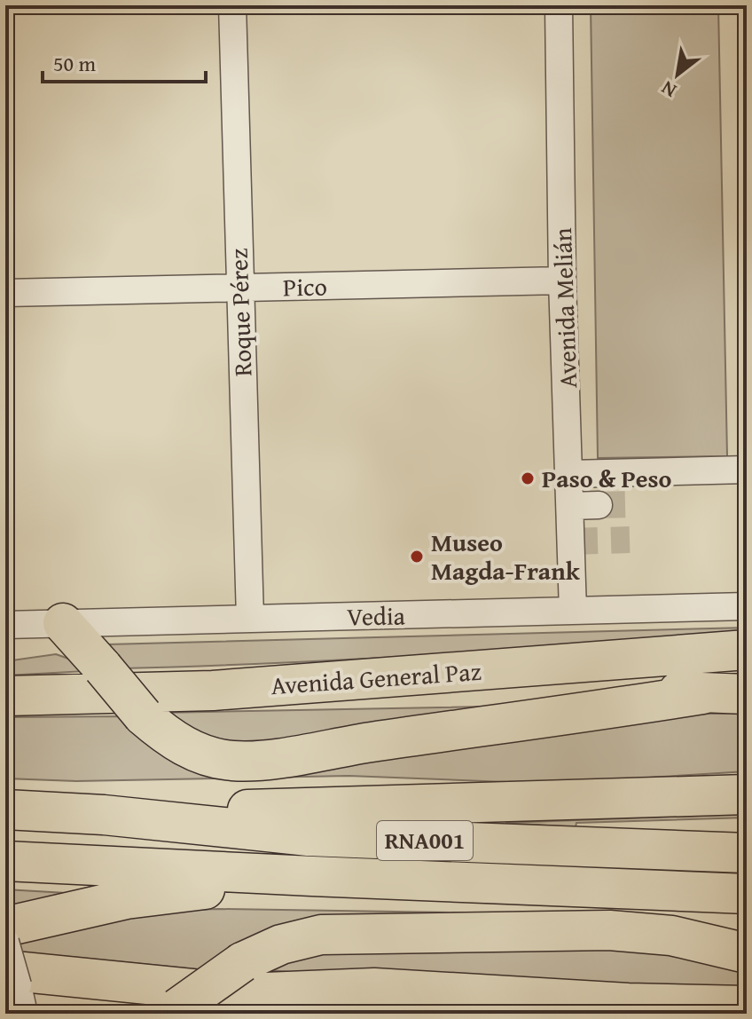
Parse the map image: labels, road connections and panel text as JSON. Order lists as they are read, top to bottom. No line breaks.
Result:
{"streets":{"highway":["Avenida General Paz","RNA001"],"street":["Pico","Avenida Melián","Roque Pérez","Vedia"]},"crossings":[["Pico","Avenida Melián"],["Pico","Roque Pérez"],["Avenida Melián","Vedia"],["Roque Pérez","Vedia"]],"places":["Paso & Peso","Museo Magda-Frank"],"scale_bar":"50 m","north":"bottom left"}
